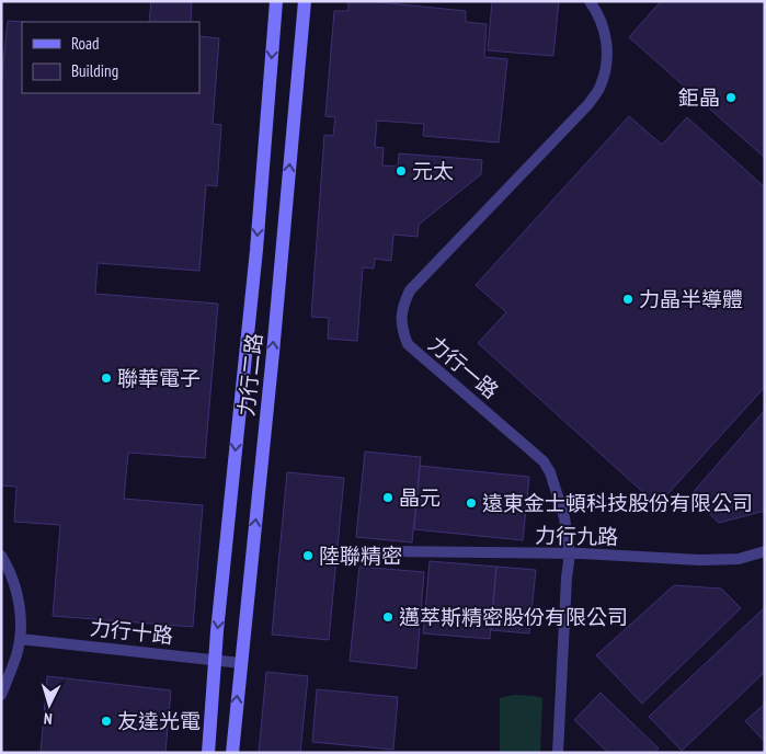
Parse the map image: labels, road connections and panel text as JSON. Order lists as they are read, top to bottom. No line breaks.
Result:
{"streets":{"street":["力行一路","力行二路","力行九路","力行十路"]},"crossings":[["力行一路","力行九路"],["力行二路","力行十路"]],"places":["鉅晶","元太","力晶半導體","聯華電子","晶元","遠東金士頓科技股份有限公司","陸聯精密","邁萃斯精密股份有限公司","友達光電"],"legend":["Road","Building"],"north":"bottom"}
